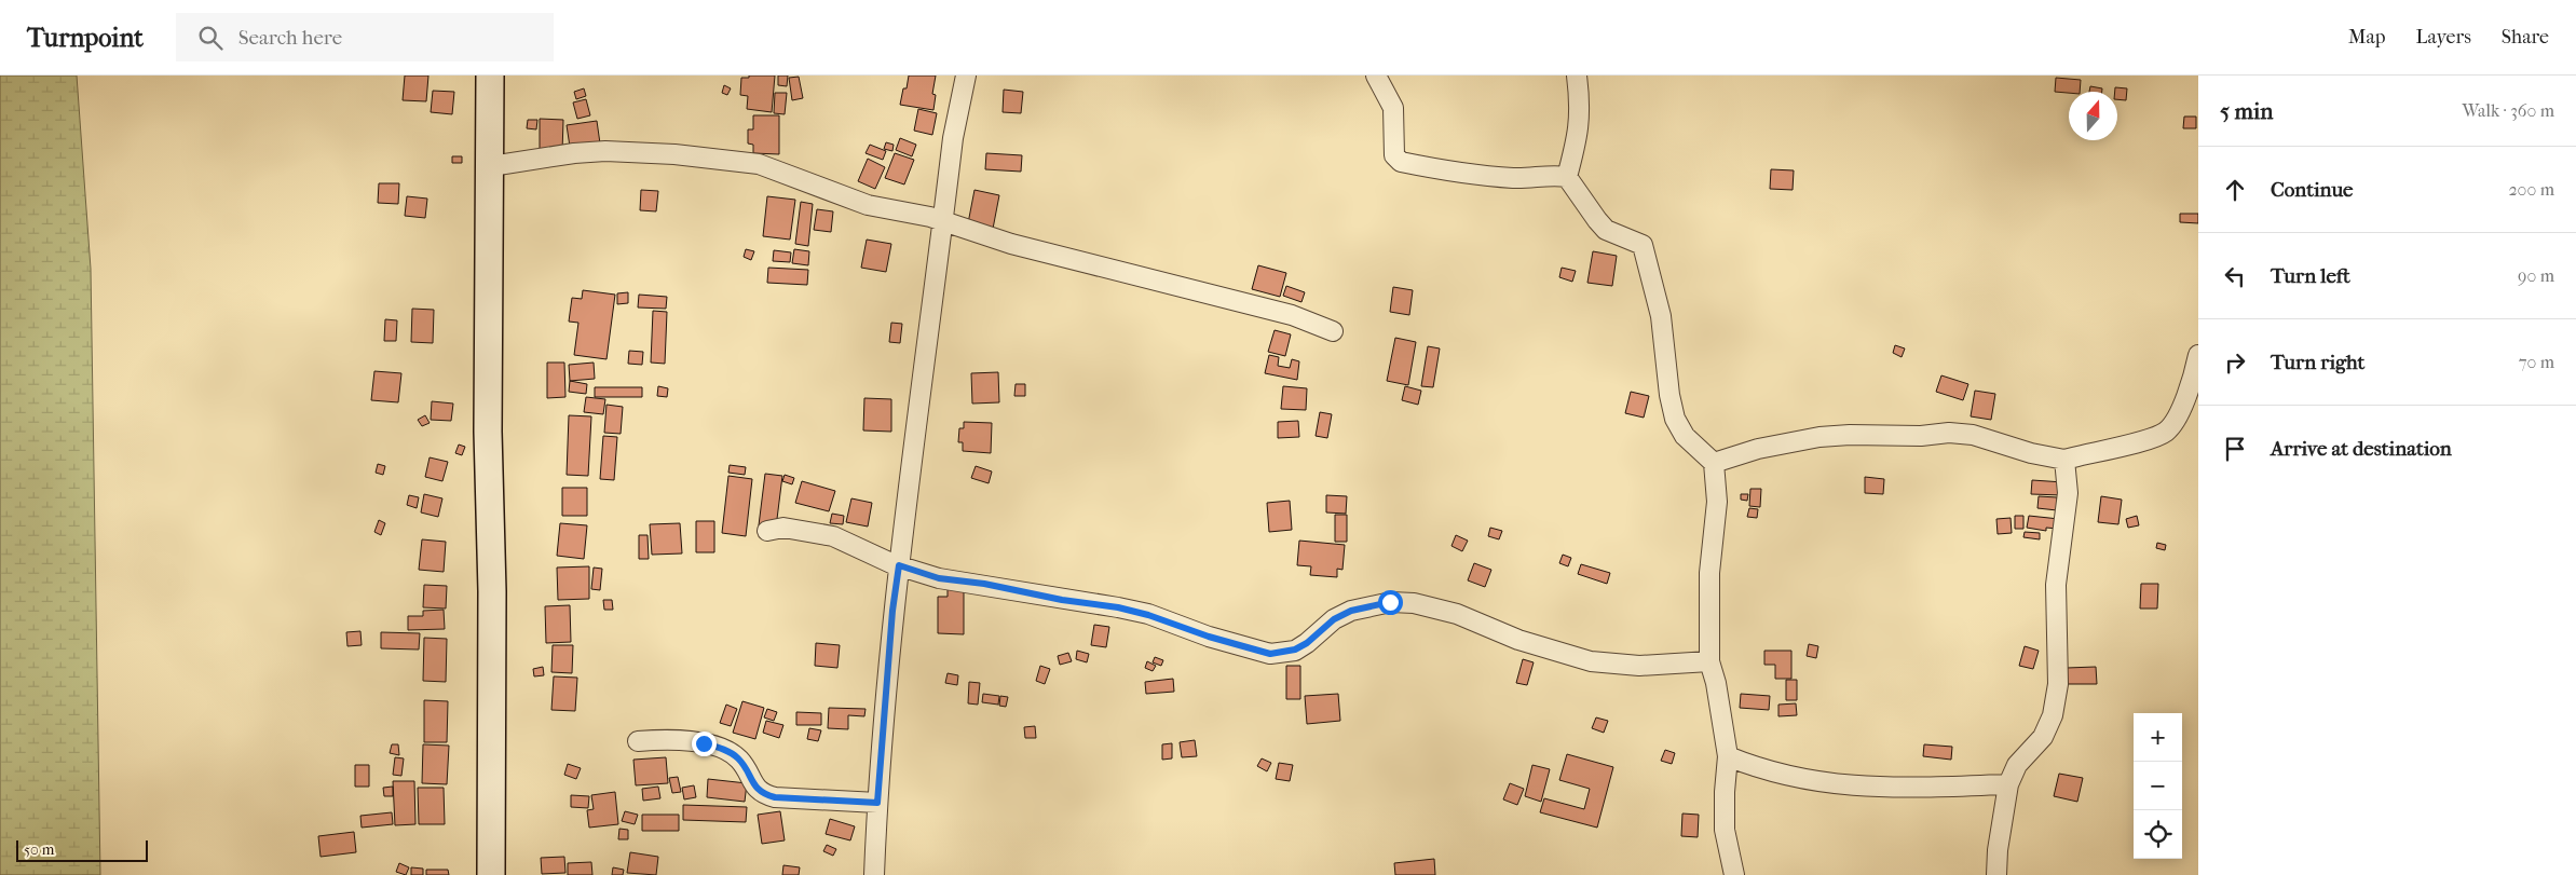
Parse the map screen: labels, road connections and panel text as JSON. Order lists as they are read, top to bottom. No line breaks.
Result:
{"scale_bar":"50 m","north":"top","page":{"header":"Turnpoint","search":"Search here","nav":["Map","Layers","Share"],"heading":["5 min","Walk · 360 m"],"list":[["Continue","200 m"],["Turn left","90 m"],["Turn right","70 m"],"Arrive at destination"],"map_buttons":["+","−"],"scale":"50 m"}}
